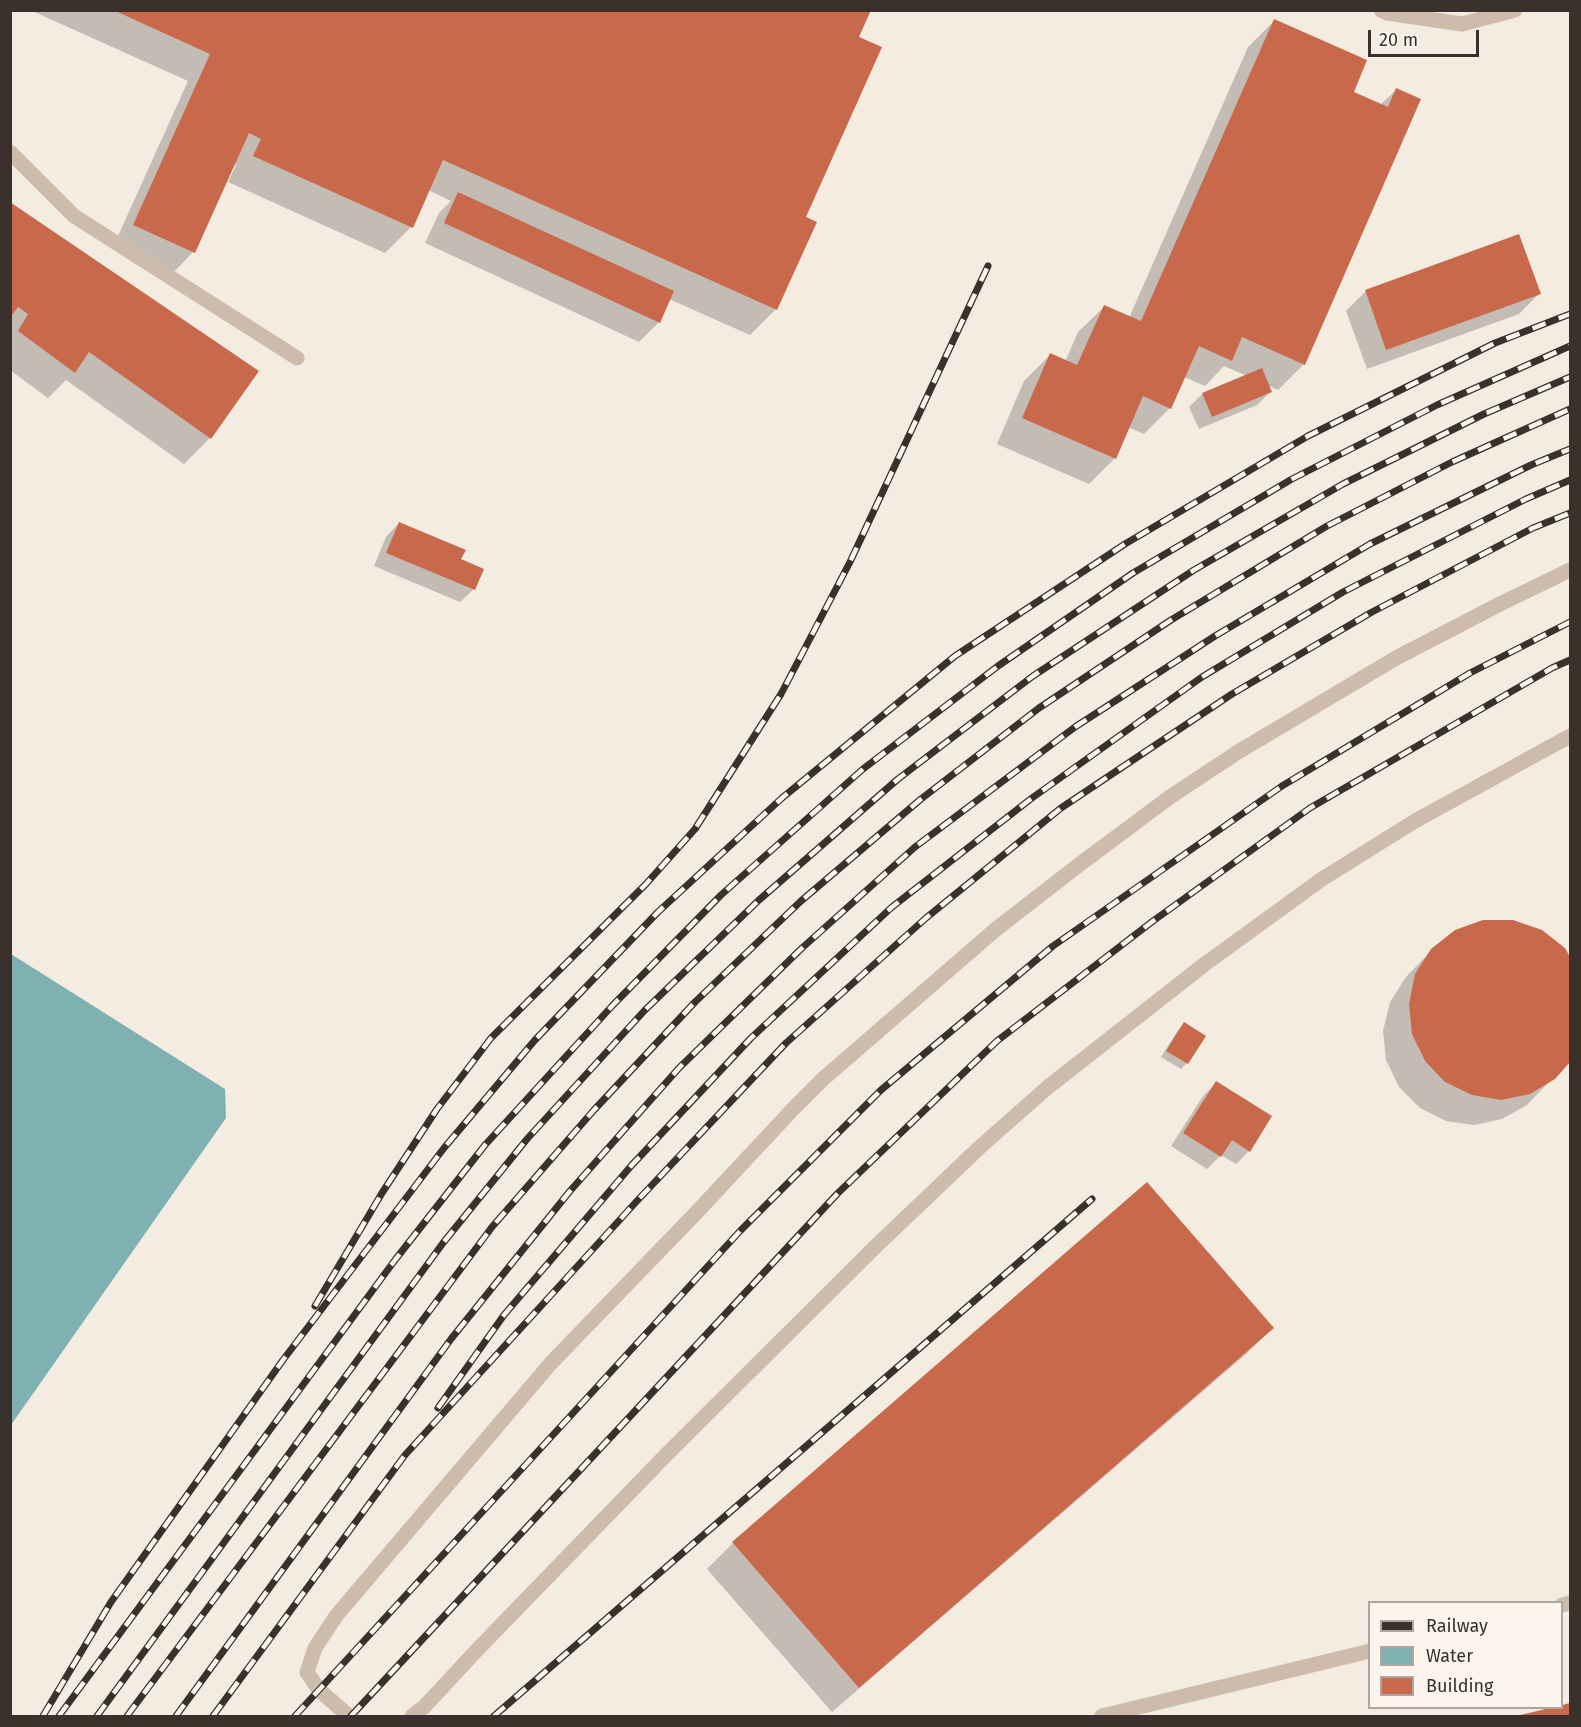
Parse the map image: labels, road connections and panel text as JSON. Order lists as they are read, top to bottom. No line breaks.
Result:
{"legend":["Railway","Water","Building"],"scale_bar":"20 m"}
